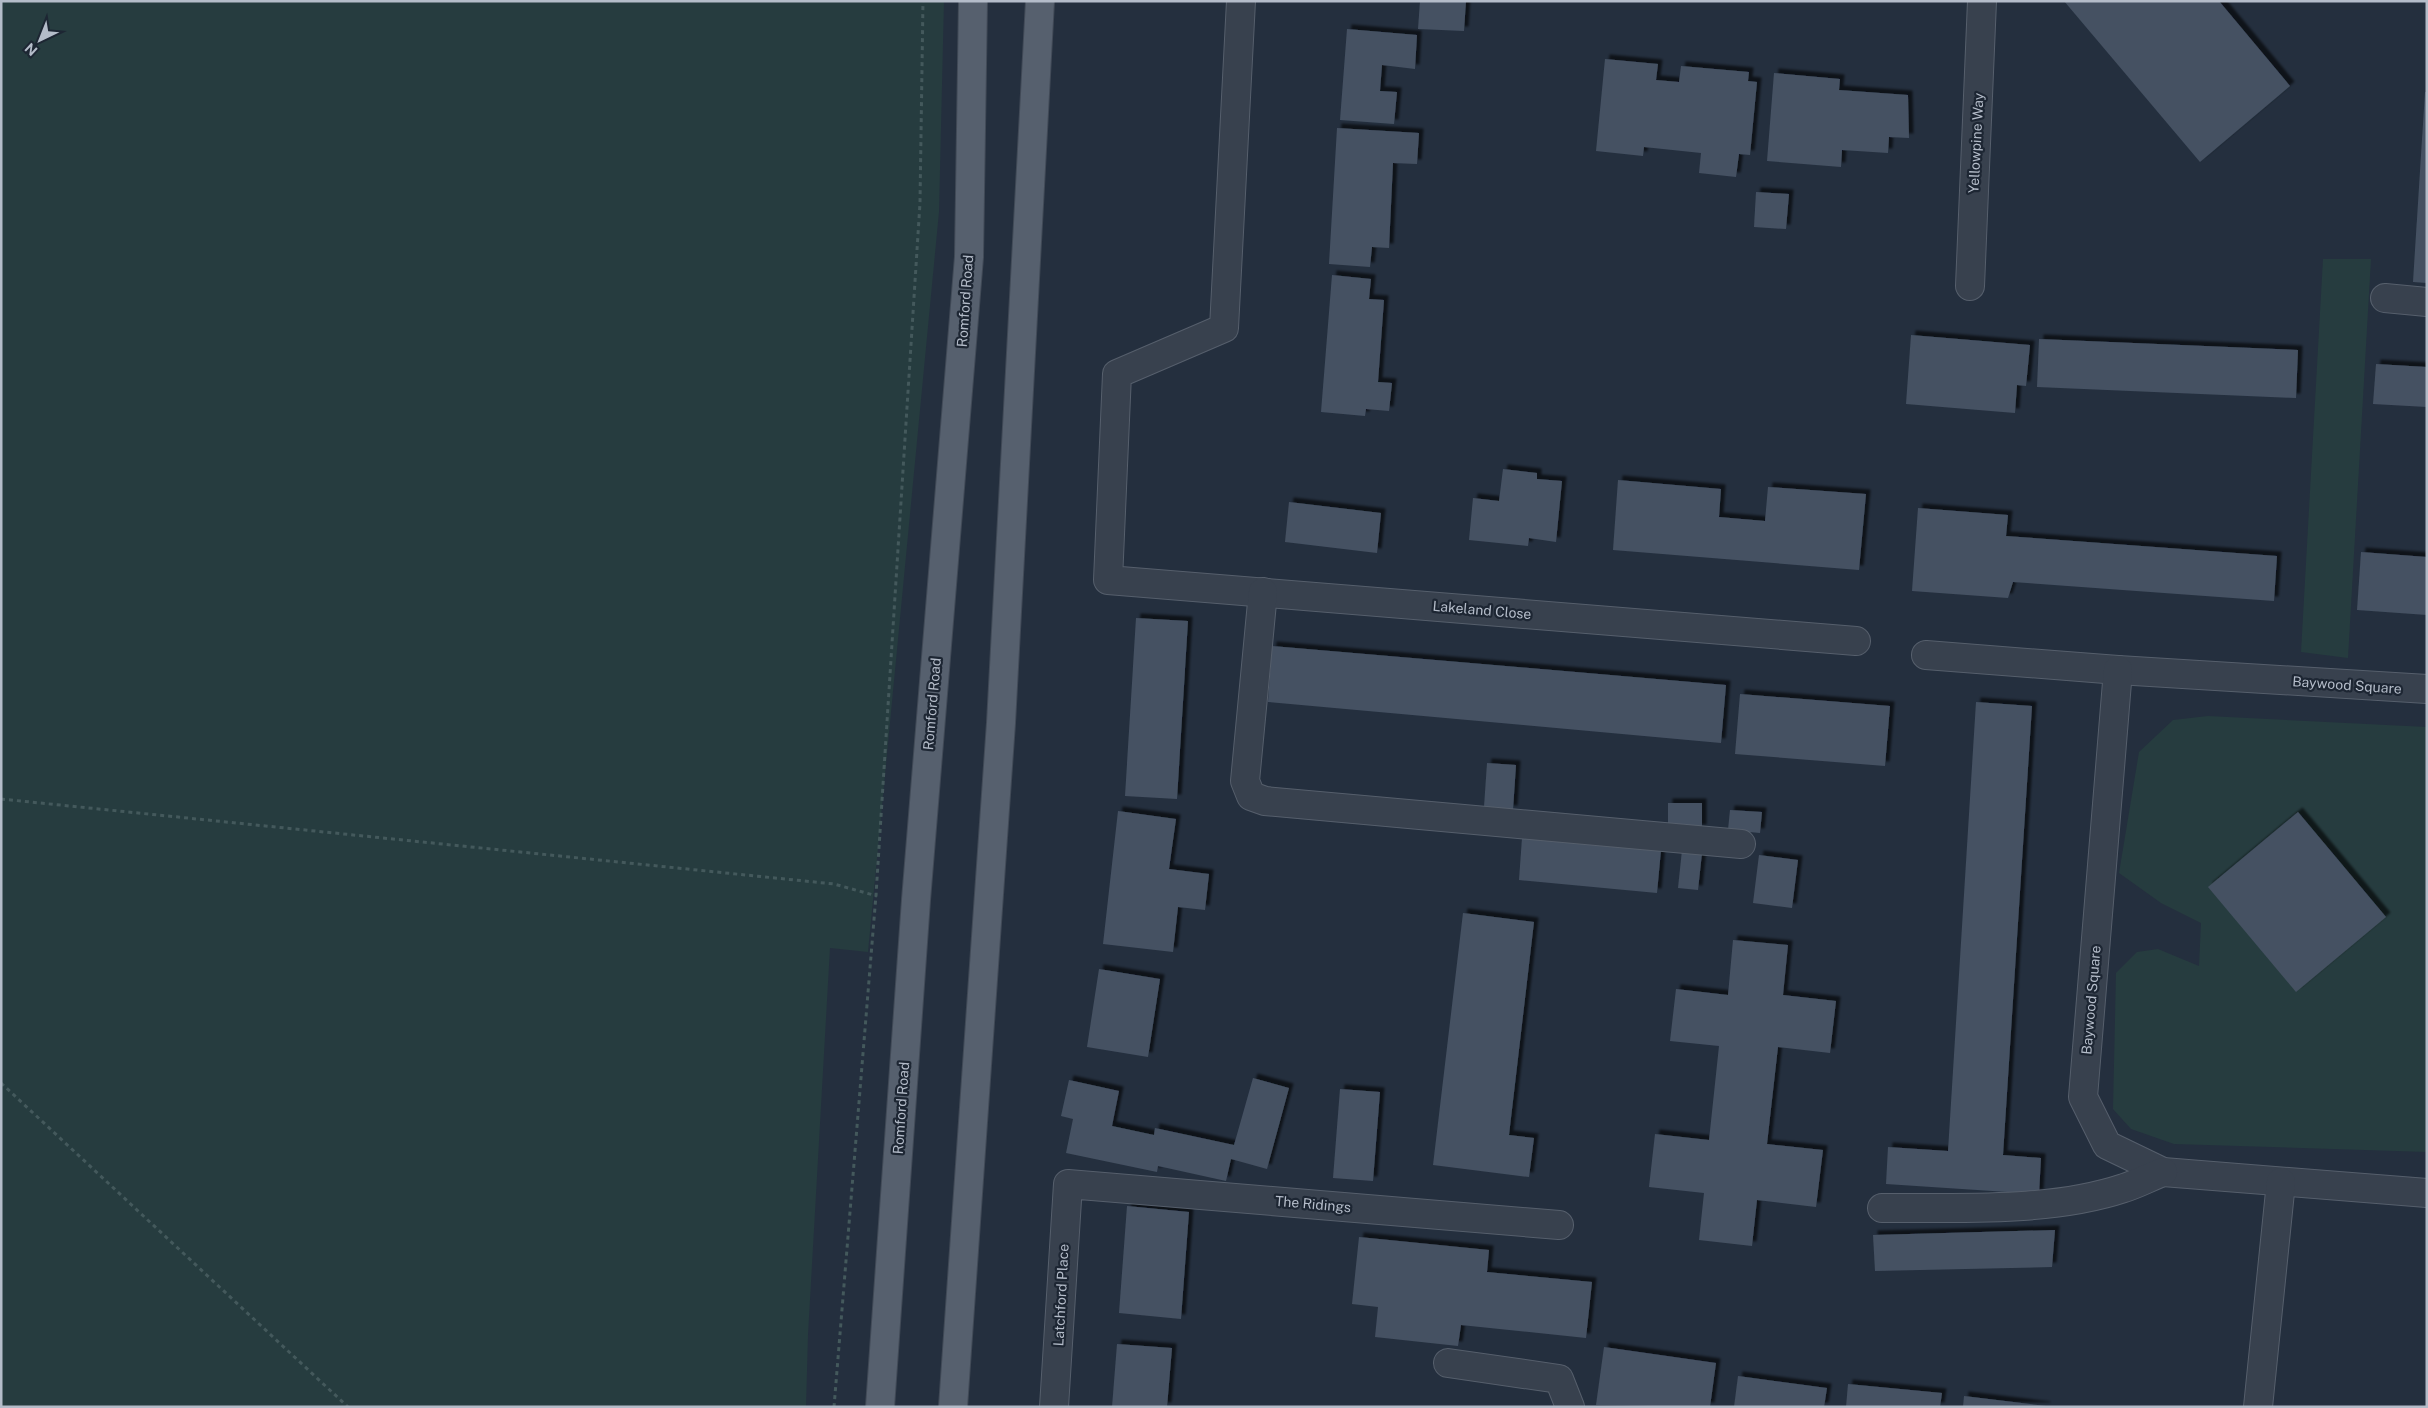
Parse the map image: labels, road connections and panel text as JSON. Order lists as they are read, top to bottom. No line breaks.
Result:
{"streets":{"main road":["Romford Road"],"street":["Yellowpine Way","Lakeland Close","Baywood Square","The Ridings","Latchford Place"]},"crossings":[["The Ridings","Latchford Place"]],"north":"bottom left"}
